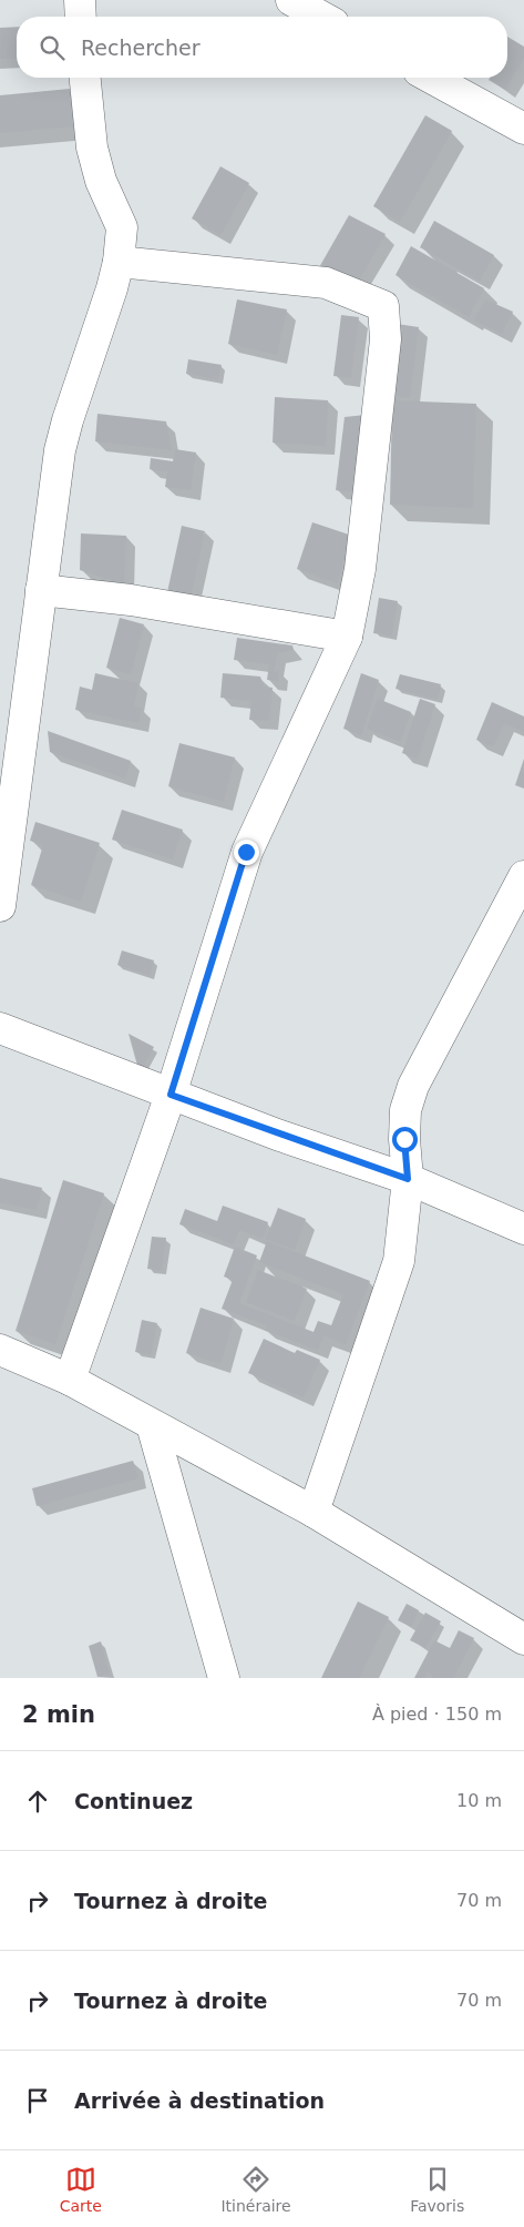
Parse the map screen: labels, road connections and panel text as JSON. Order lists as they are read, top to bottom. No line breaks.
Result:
{"page":{"search":"Rechercher","heading":["2 min","À pied · 150 m"],"list":[["Continuez","10 m"],["Tournez à droite","70 m"],["Tournez à droite","70 m"],"Arrivée à destination"],"nav":["Carte","Itinéraire","Favoris"]}}
